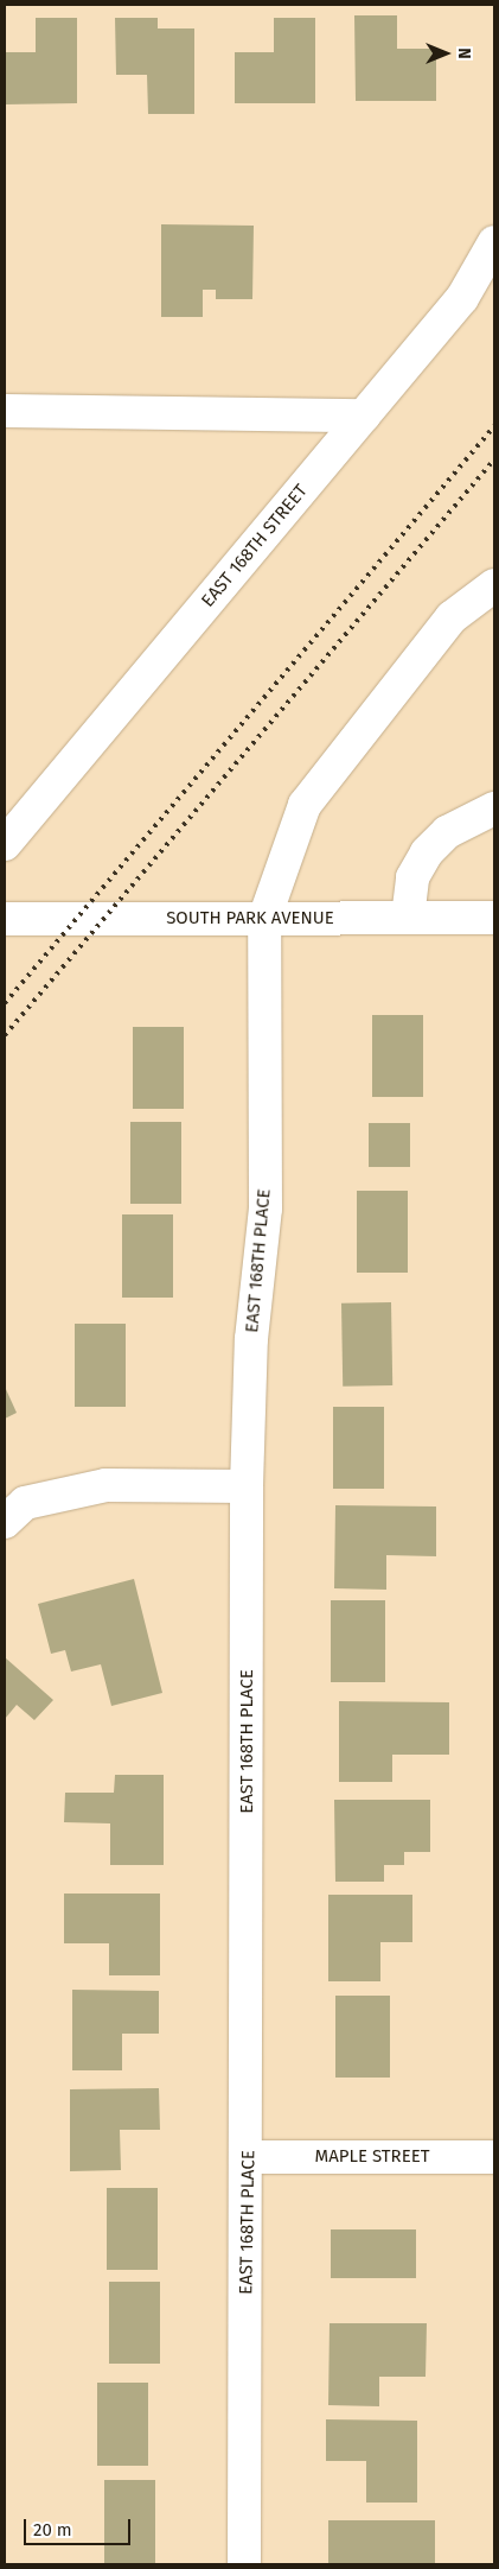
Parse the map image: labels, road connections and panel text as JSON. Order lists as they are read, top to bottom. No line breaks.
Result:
{"streets":{"street":["EAST 168TH STREET","SOUTH PARK AVENUE","EAST 168TH PLACE","MAPLE STREET"]},"crossings":[["SOUTH PARK AVENUE","EAST 168TH PLACE"],["EAST 168TH PLACE","MAPLE STREET"]],"scale_bar":"20 m","north":"right"}
